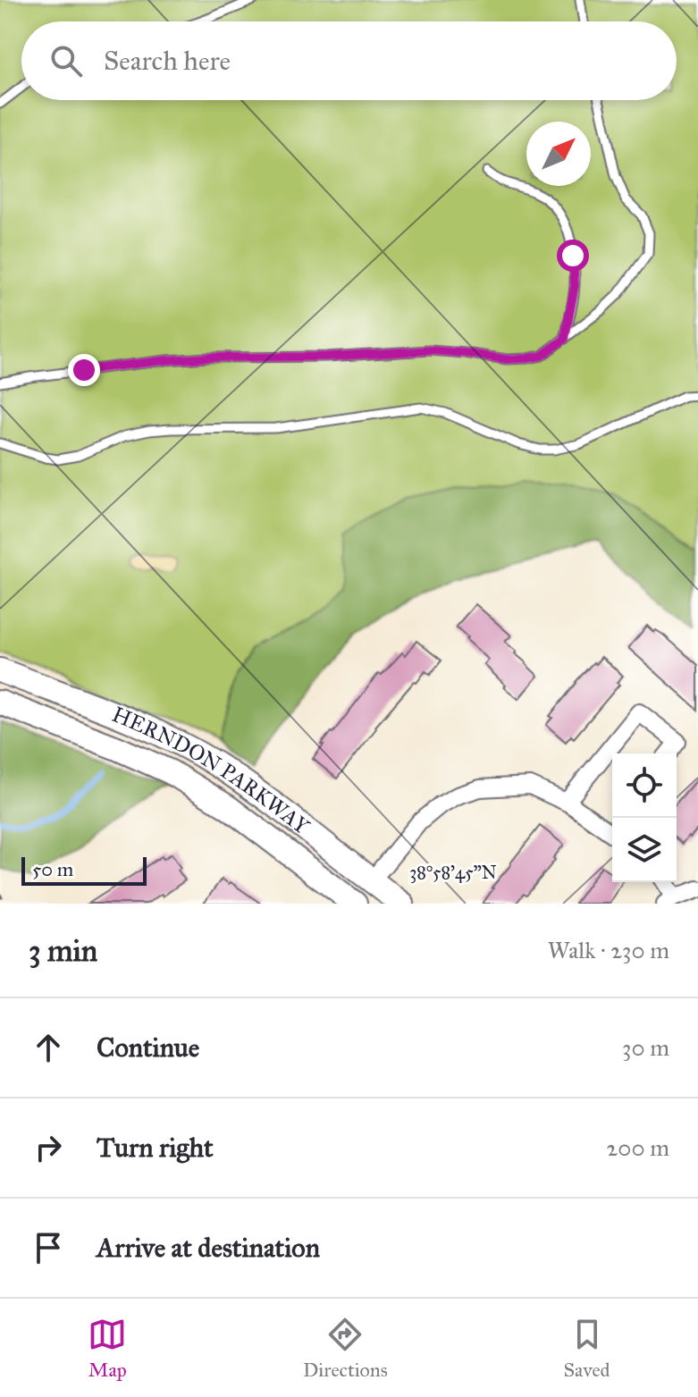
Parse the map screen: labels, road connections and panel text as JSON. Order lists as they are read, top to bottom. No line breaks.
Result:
{"streets":{"main road":["HERNDON PARKWAY"]},"scale_bar":"50 m","north":"top right","page":{"search":"Search here","scale":"50 m","heading":["3 min","Walk · 230 m"],"list":[["Continue","30 m"],["Turn right","200 m"],"Arrive at destination"],"nav":["Map","Directions","Saved"]},"coordinates":["38°58'45\"N"]}
